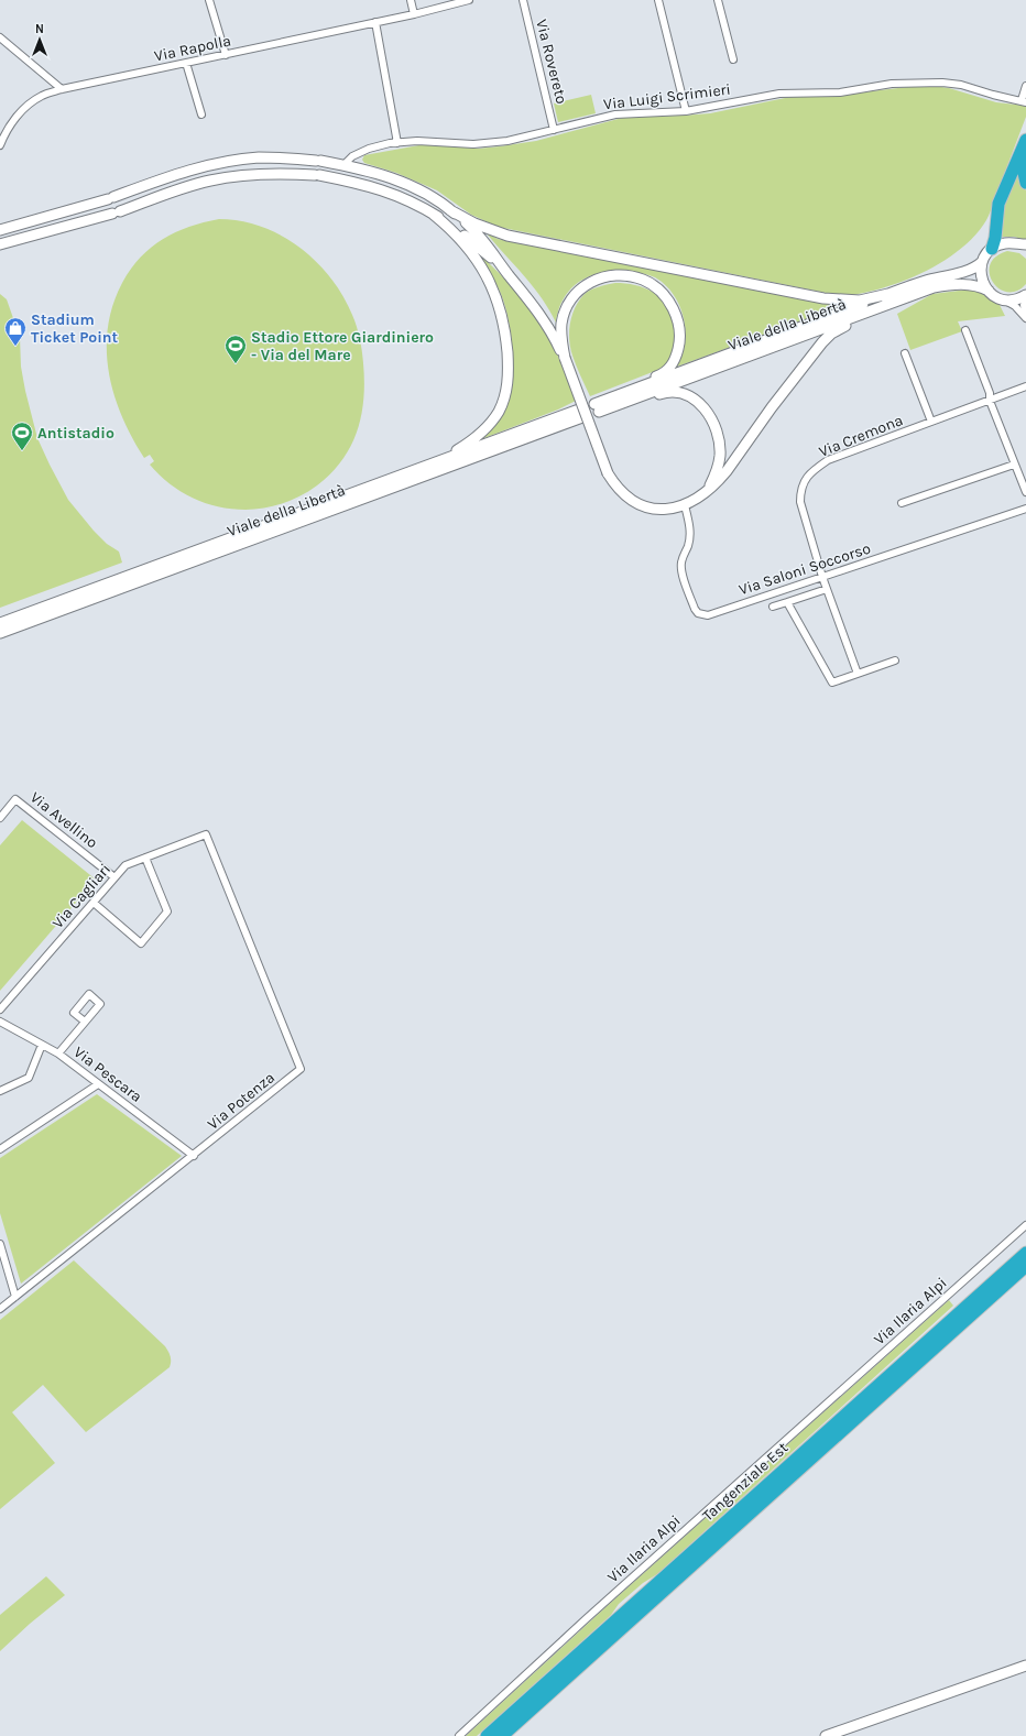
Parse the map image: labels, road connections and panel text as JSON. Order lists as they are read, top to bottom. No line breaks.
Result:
{"streets":{"highway":["Tangenziale Est"],"main road":["Viale della Libertà"],"street":["Via Rapolla","Via Rovereto","Via Luigi Scrimieri","Via Cremona","Via Saloni Soccorso","Via Avellino","Via Cagliari","Via Pescara","Via Potenza","Via Ilaria Alpi"]},"crossings":[["Via Rovereto","Via Luigi Scrimieri"],["Via Cremona","Via Saloni Soccorso"],["Via Avellino","Via Cagliari"],["Via Cagliari","Via Potenza"],["Via Pescara","Via Potenza"]],"places":{"shop":["Stadium Ticket Point"],"sports":["Stadio Ettore Giardiniero - Via del Mare","Antistadio"]},"north":"top"}
